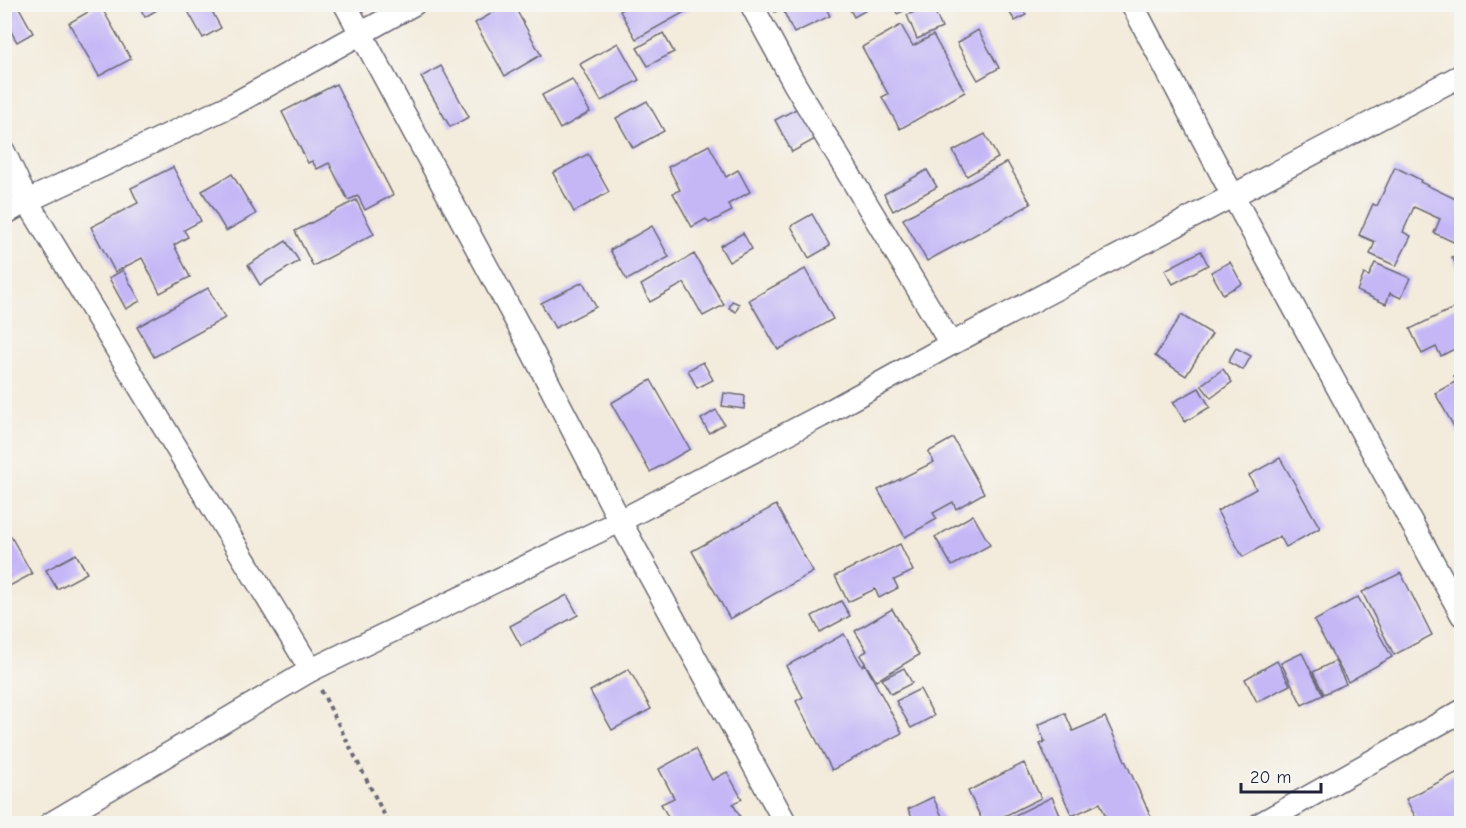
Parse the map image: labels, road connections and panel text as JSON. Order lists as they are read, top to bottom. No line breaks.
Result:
{"scale_bar":"20 m"}
